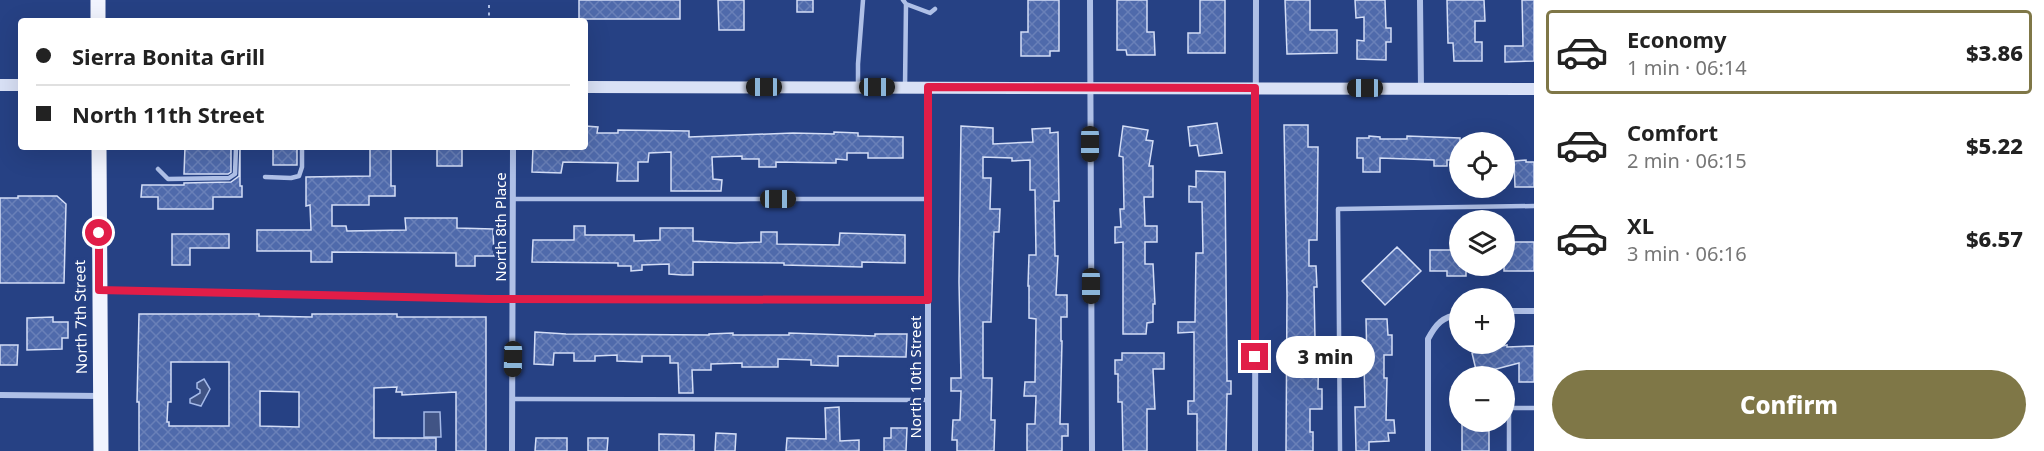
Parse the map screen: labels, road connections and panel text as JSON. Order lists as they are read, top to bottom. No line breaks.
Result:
{"streets":{"main road":["North 7th Street"],"street":["North 8th Place","North 10th Street"]},"page":{"list":[{"name":"Economy","note":"1 min · 06:14","value":"$3.86"},{"name":"Comfort","note":"2 min · 06:15","value":"$5.22"},{"name":"XL","note":"3 min · 06:16","value":"$6.57"}],"banner":["Sierra Bonita Grill","North 11th Street"],"map_buttons":["+","−"],"bubble":"3 min","buttons":"Confirm"}}
